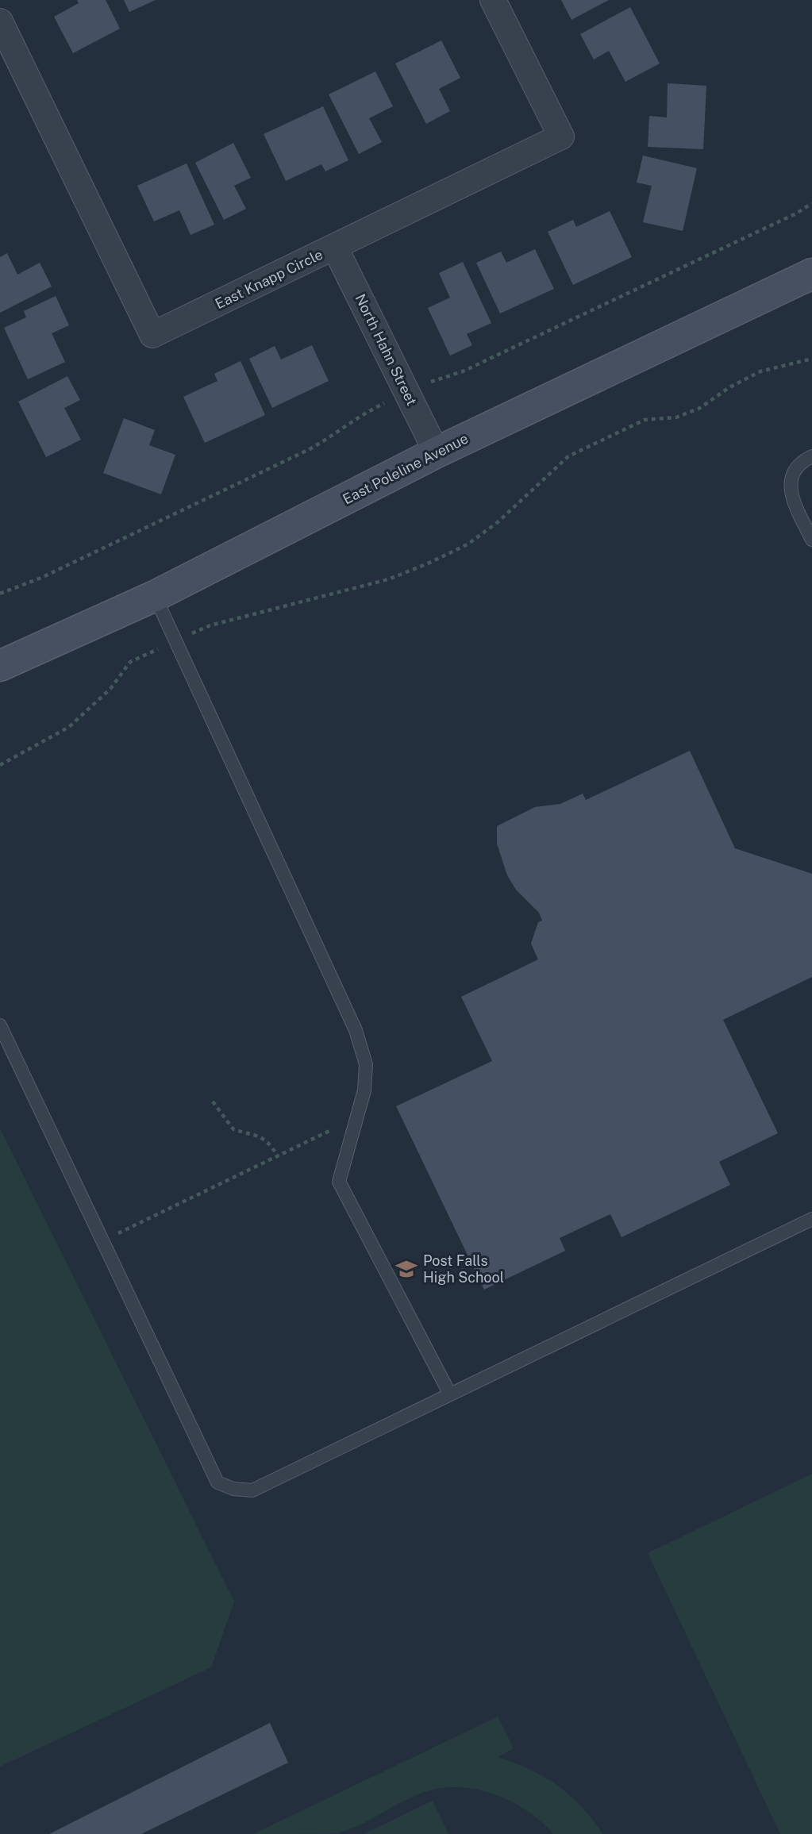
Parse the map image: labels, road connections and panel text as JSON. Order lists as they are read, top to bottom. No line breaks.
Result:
{"streets":{"main road":["East Poleline Avenue"],"street":["East Knapp Circle","North Hahn Street"]},"crossings":[["East Knapp Circle","North Hahn Street"],["North Hahn Street","East Poleline Avenue"]],"places":{"school or university":["Post Falls High School"]}}
